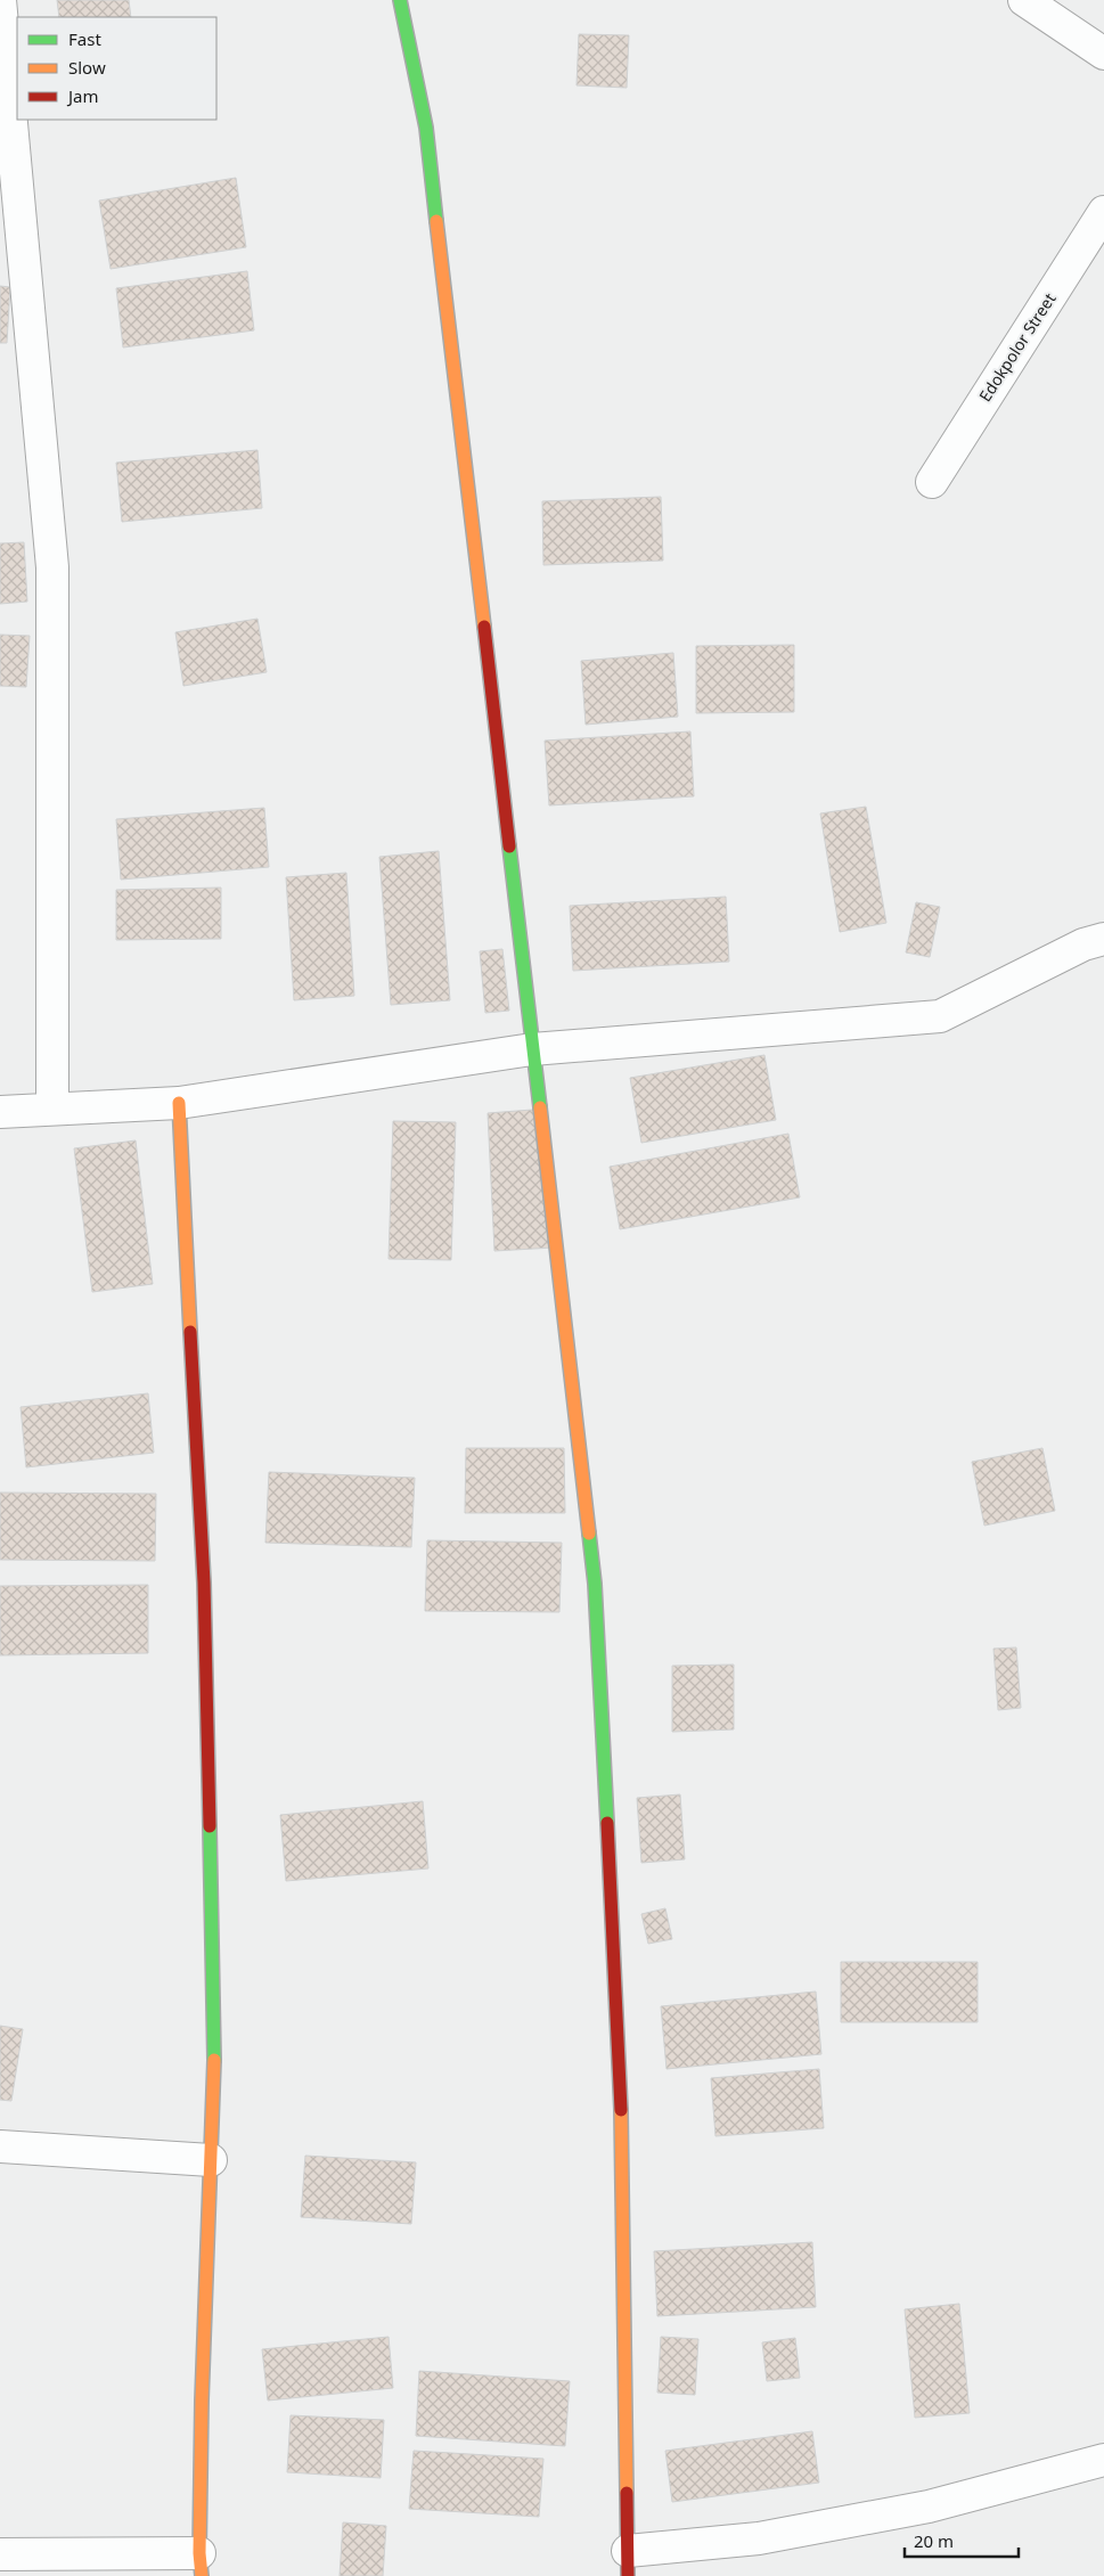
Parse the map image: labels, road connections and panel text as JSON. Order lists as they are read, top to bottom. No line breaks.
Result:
{"streets":{"street":["Edokpolor Street"]},"legend":["Fast","Slow","Jam"],"scale_bar":"20 m"}
